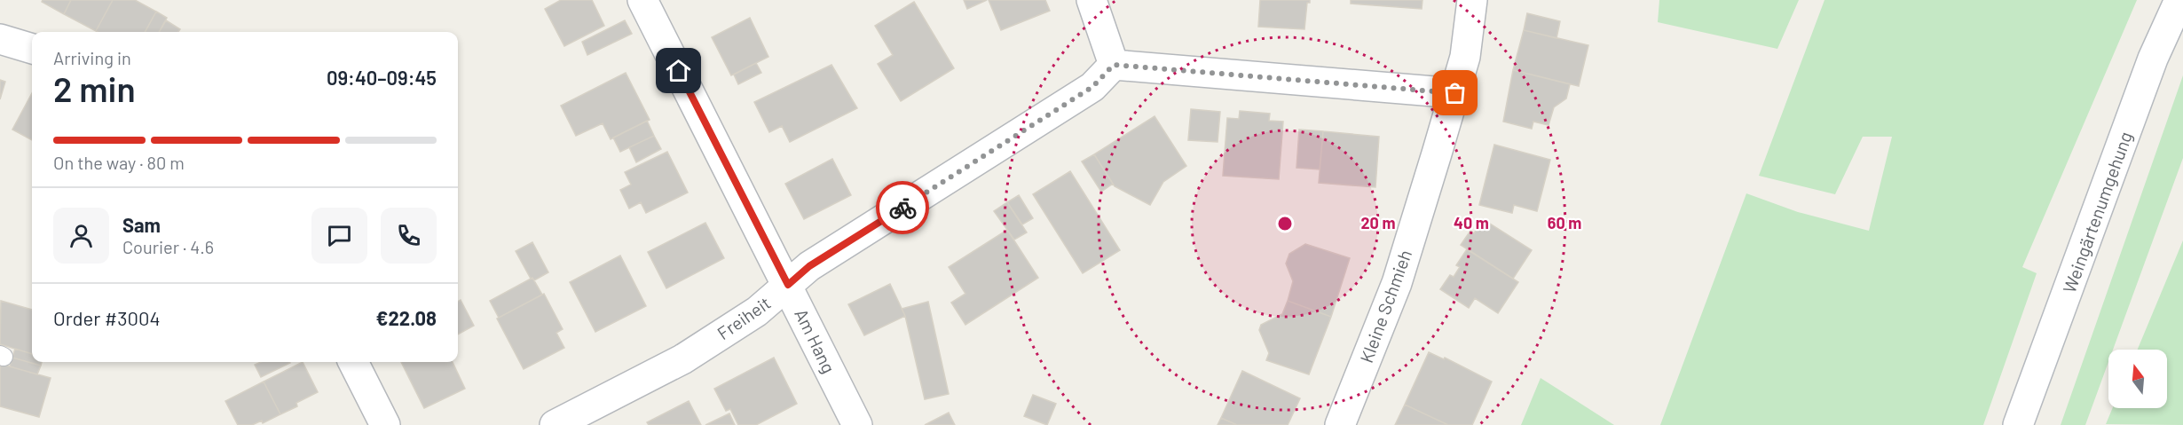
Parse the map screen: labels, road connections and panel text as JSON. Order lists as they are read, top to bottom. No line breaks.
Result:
{"streets":{"street":["Weingärtenumgehung","Kleine Schmieh","Freiheit","Am Hang"]},"crossings":[["Freiheit","Am Hang"]],"north":"top","page":{"heading":["2 min","Arriving in","09:40–09:45"],"panel":["Sam","Courier · 4.6","Order #3004","€22.08"],"bar":"On the way · 80 m"},"rings":["20 m","40 m","60 m"]}
